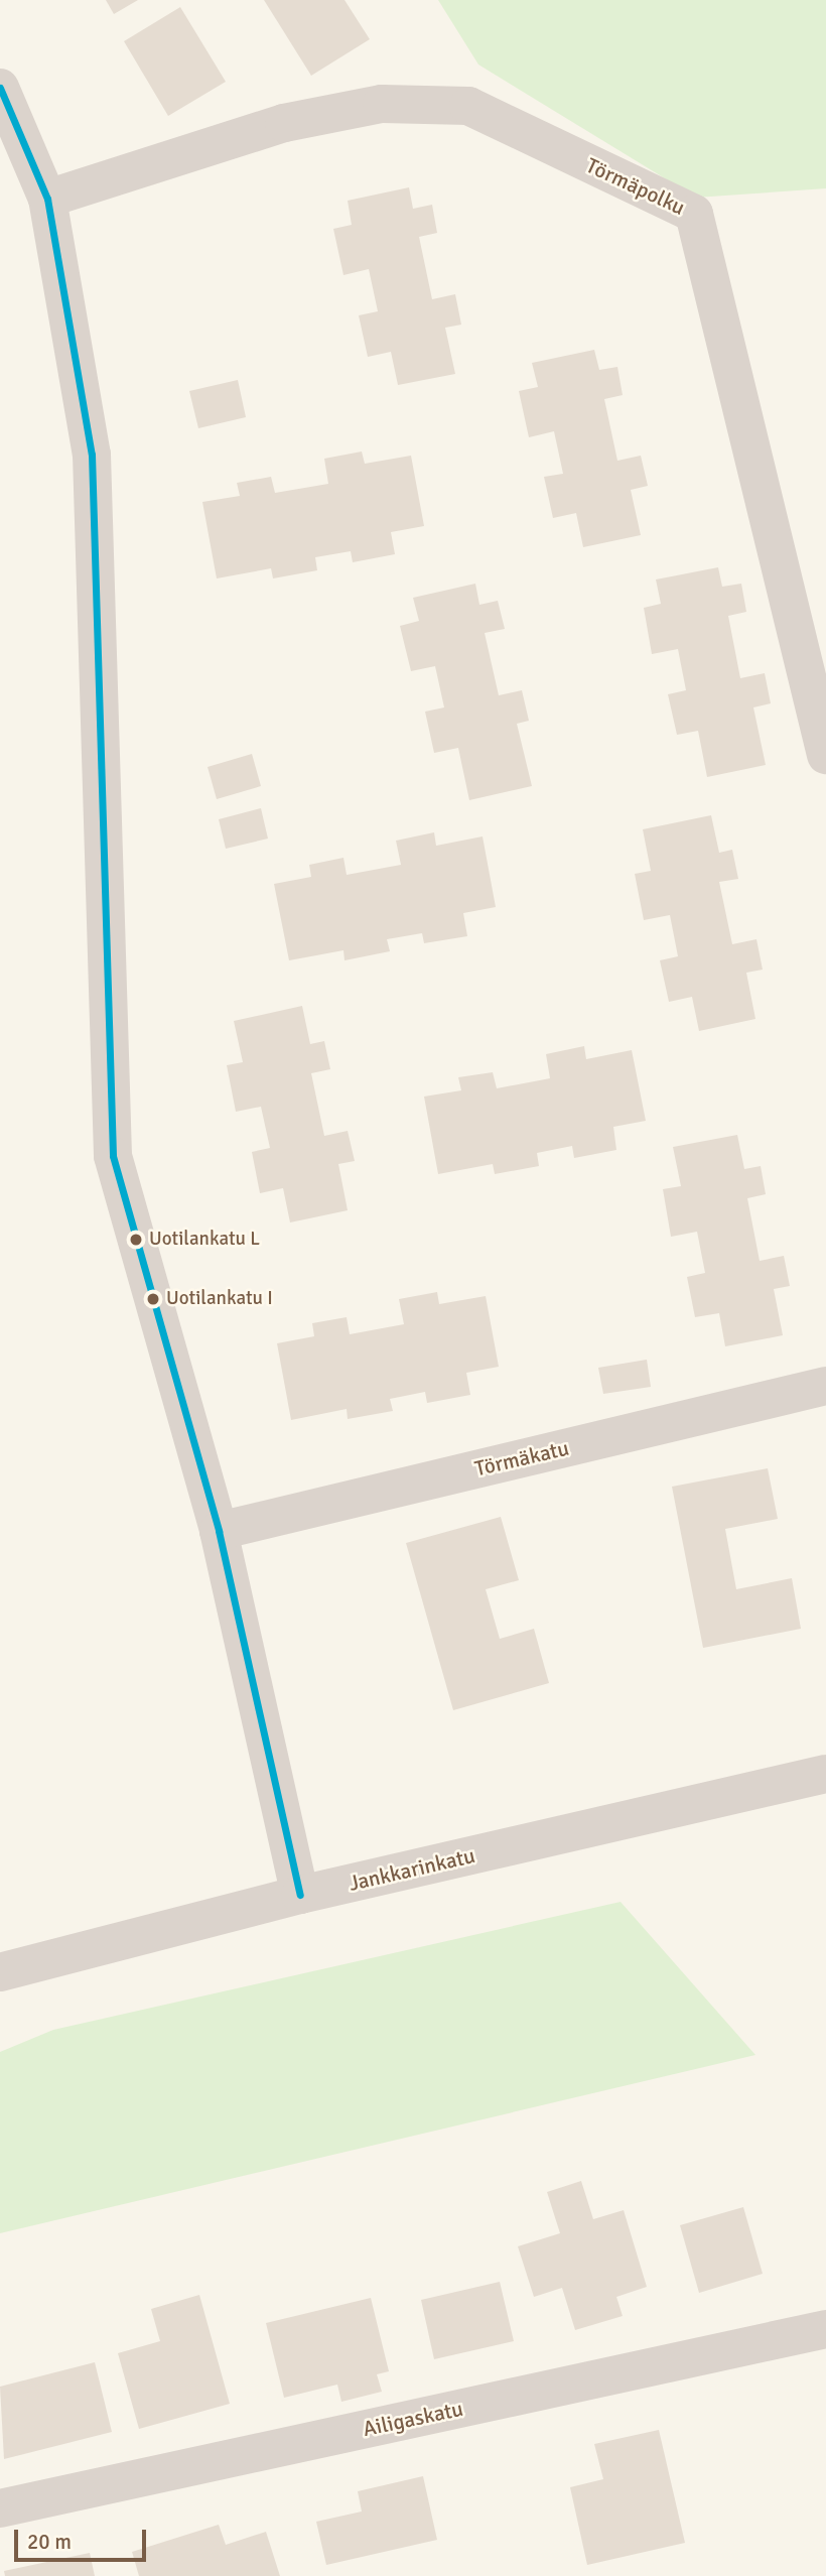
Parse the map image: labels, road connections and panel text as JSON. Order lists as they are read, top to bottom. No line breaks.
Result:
{"streets":{"street":["Törmäpolku","Törmäkatu","Jankkarinkatu","Ailigaskatu"]},"places":["Uotilankatu L","Uotilankatu I"],"scale_bar":"20 m"}
